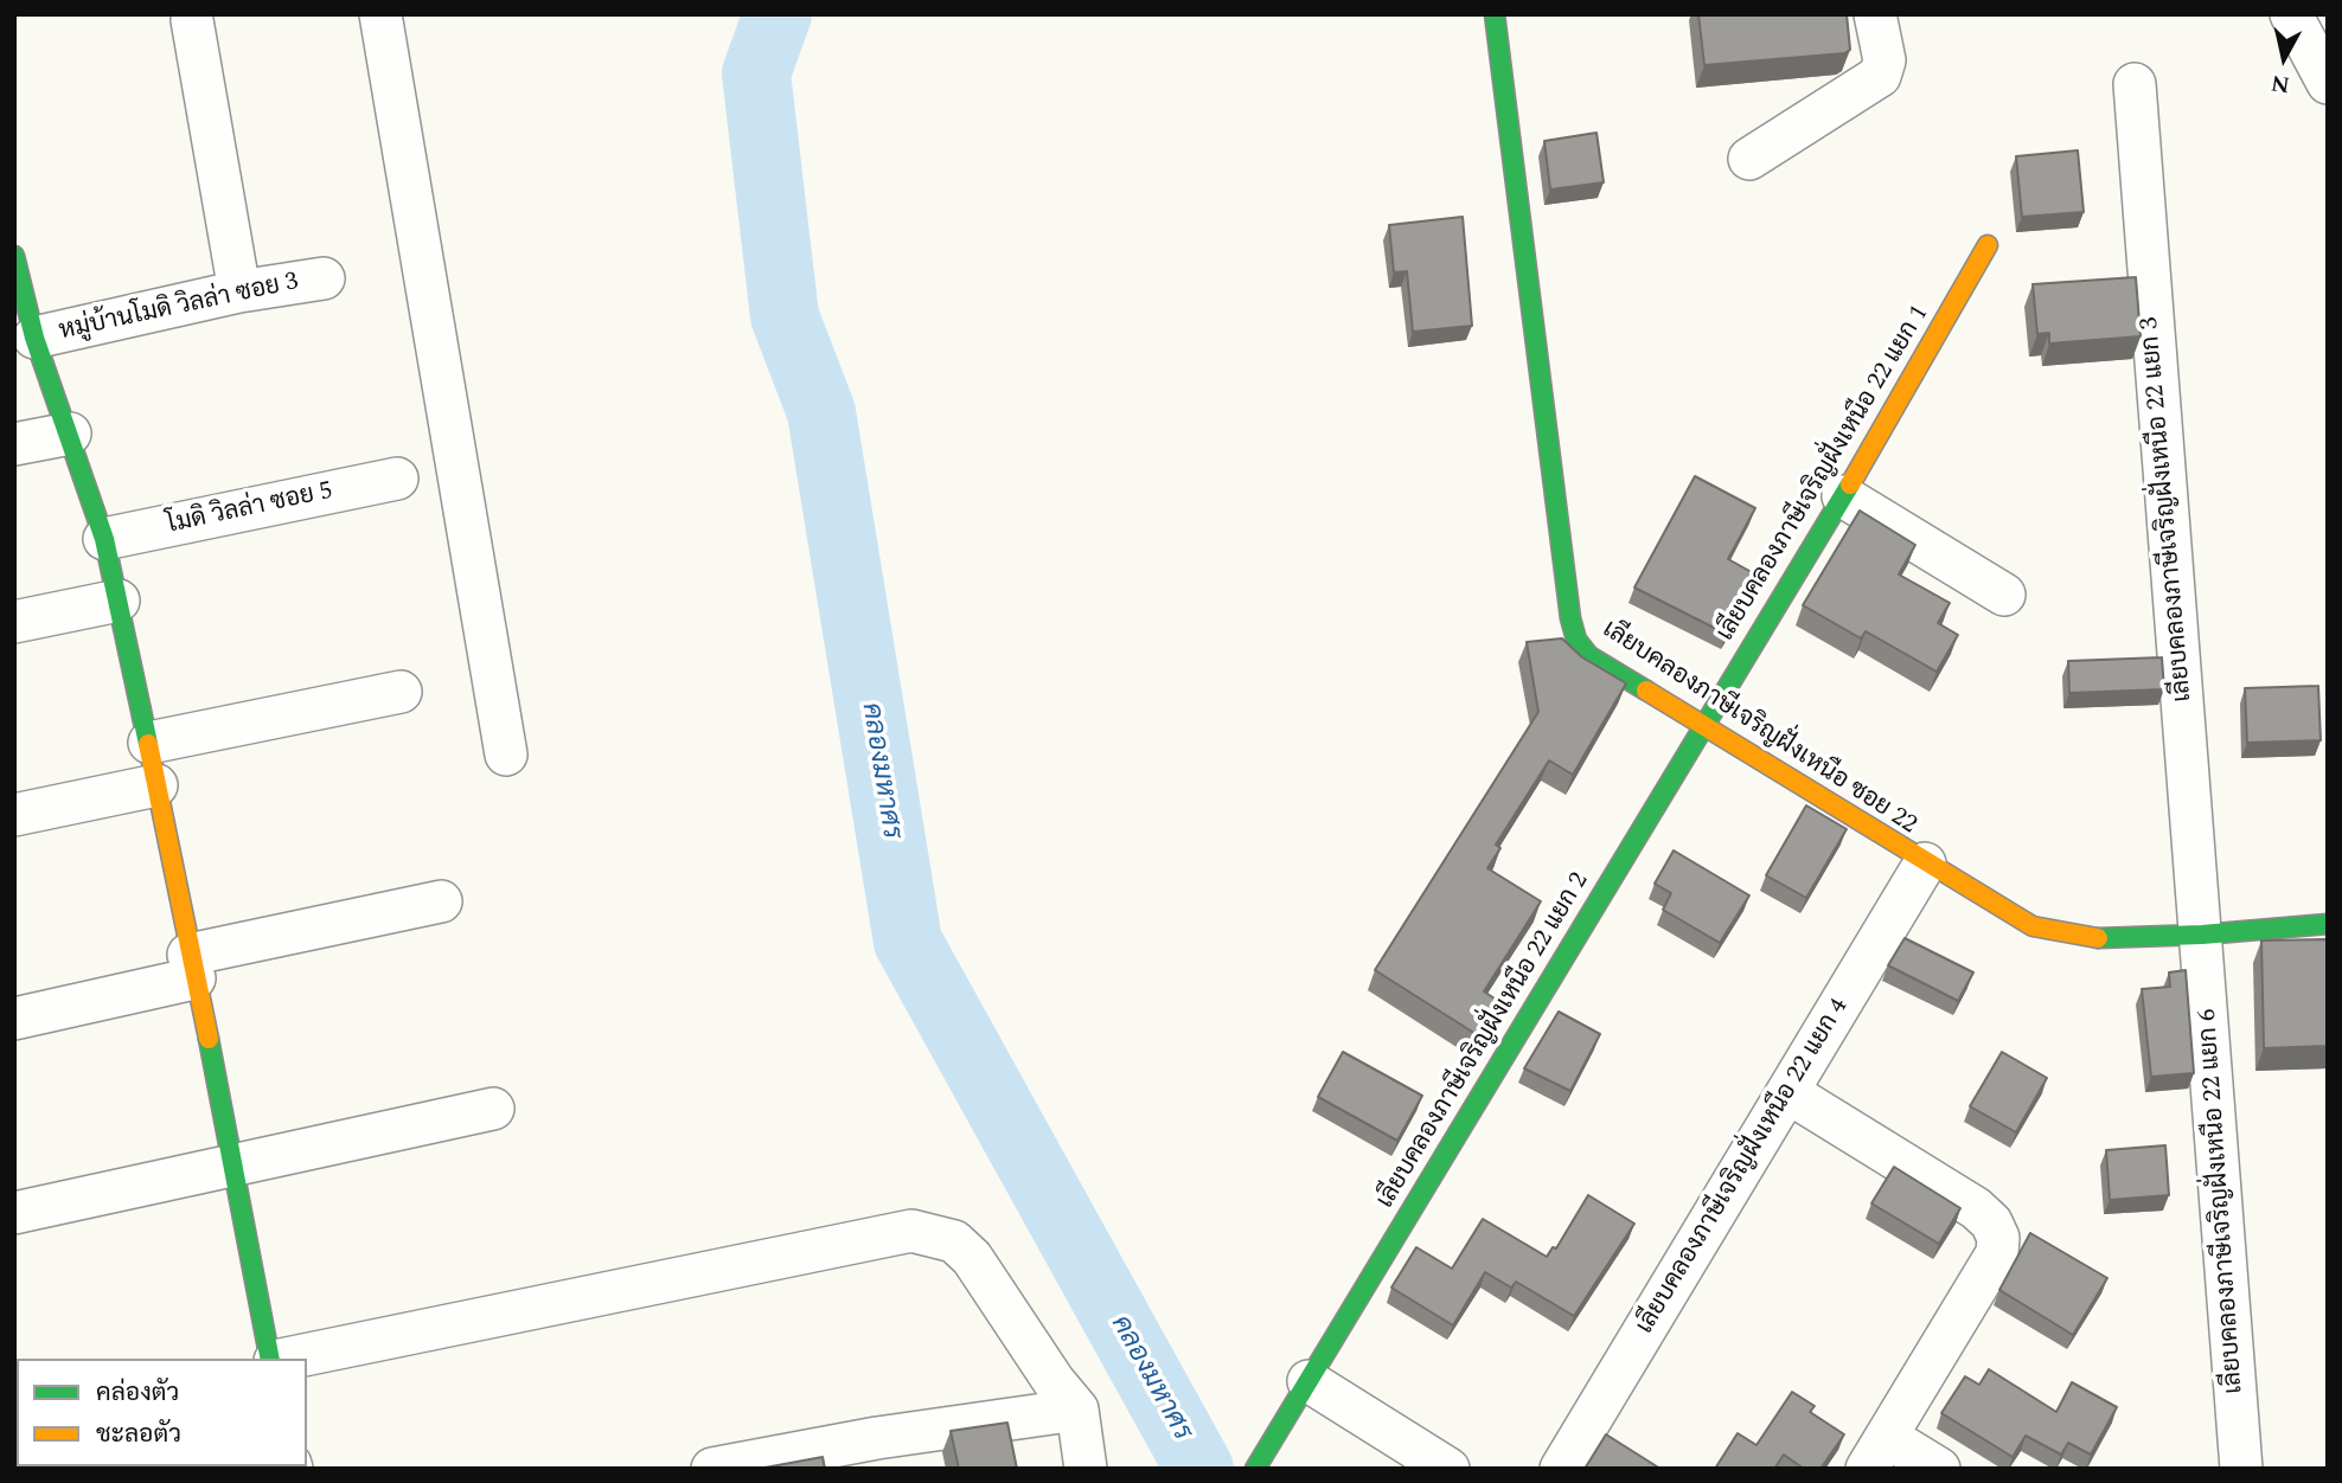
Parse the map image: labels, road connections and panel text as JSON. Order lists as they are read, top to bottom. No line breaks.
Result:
{"streets":{"street":["หมู่บ้านโมดิ วิลล่า ซอย 3","เลียบคลองภาษีเจริญฝั่งเหนือ 22 แยก 1","โมดิ วิลล่า ซอย 5","เลียบคลองภาษีเจริญฝั่งเหนือ 22 แยก 3","เลียบคลองภาษีเจริญฝั่งเหนือ ซอย 22","เลียบคลองภาษีเจริญฝั่งเหนือ 22 แยก 2","เลียบคลองภาษีเจริญฝั่งเหนือ 22 แยก 4","เลียบคลองภาษีเจริญฝั่งเหนือ 22 แยก 6"]},"crossings":[["เลียบคลองภาษีเจริญฝั่งเหนือ 22 แยก 1","เลียบคลองภาษีเจริญฝั่งเหนือ ซอย 22"],["เลียบคลองภาษีเจริญฝั่งเหนือ 22 แยก 1","เลียบคลองภาษีเจริญฝั่งเหนือ 22 แยก 2"],["เลียบคลองภาษีเจริญฝั่งเหนือ 22 แยก 3","เลียบคลองภาษีเจริญฝั่งเหนือ ซอย 22"],["เลียบคลองภาษีเจริญฝั่งเหนือ 22 แยก 3","เลียบคลองภาษีเจริญฝั่งเหนือ 22 แยก 6"],["เลียบคลองภาษีเจริญฝั่งเหนือ ซอย 22","เลียบคลองภาษีเจริญฝั่งเหนือ 22 แยก 2"],["เลียบคลองภาษีเจริญฝั่งเหนือ ซอย 22","เลียบคลองภาษีเจริญฝั่งเหนือ 22 แยก 4"],["เลียบคลองภาษีเจริญฝั่งเหนือ ซอย 22","เลียบคลองภาษีเจริญฝั่งเหนือ 22 แยก 6"]],"water":["คลองมหาศร"],"legend":["คล่องตัว","ชะลอตัว"],"north":"bottom"}
